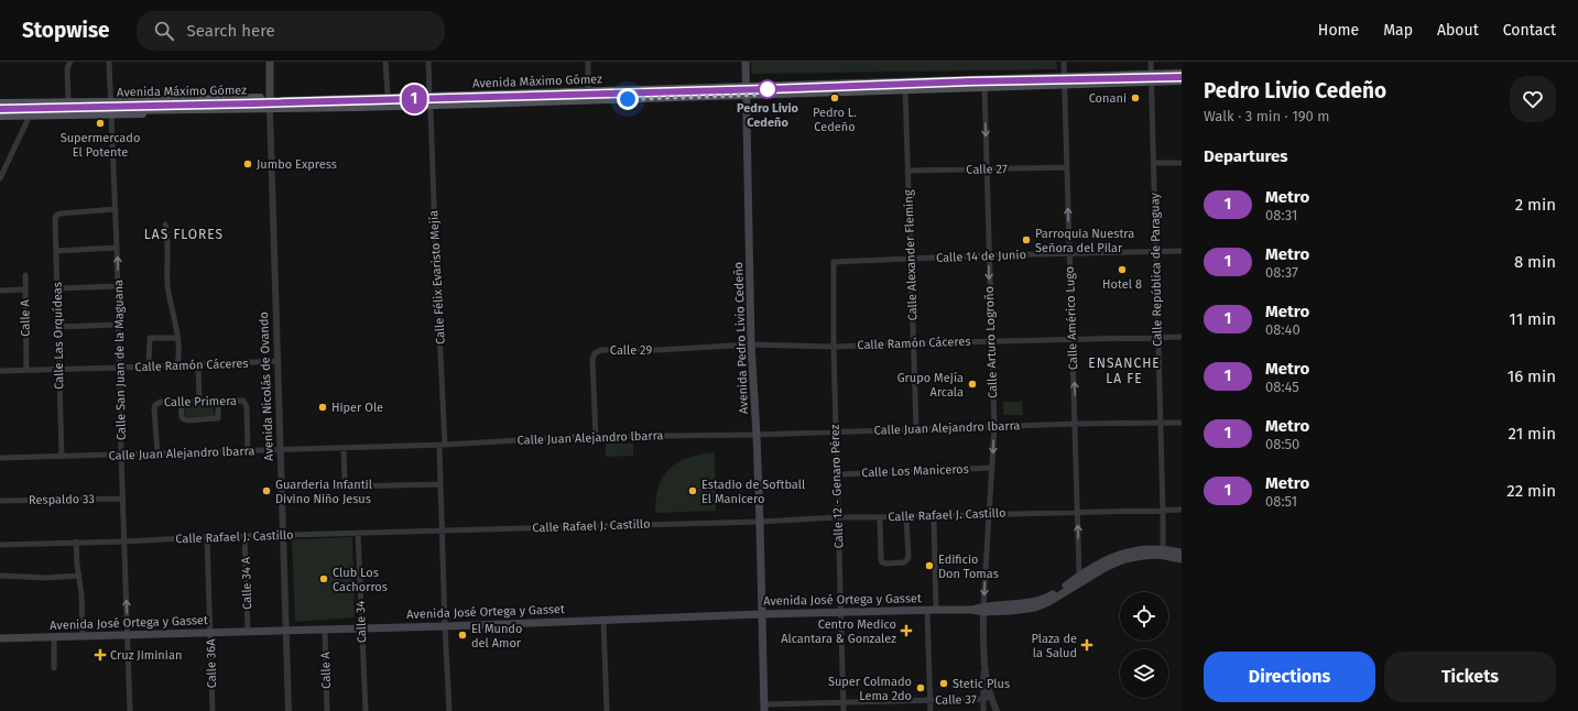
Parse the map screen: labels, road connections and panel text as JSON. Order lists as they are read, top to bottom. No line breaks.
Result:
{"streets":{"main road":["Avenida Máximo Gómez","Avenida Pedro Livio Cedeño","Avenida Nicolás de Ovando","Avenida José Ortega y Gasset"],"street":["Calle 27","Calle Alexander Fleming","Calle 14 de Junio","Calle República de Paraguay","Calle Félix Evaristo Mejía","Calle A","Calle Américo Lugo","Calle Las Orquídeas","Calle Arturo Logroño","Calle Ramón Cáceres","Calle 29","Calle San Juan de la Maguana","Calle Primera","Calle Juan Alejandro lbarra","Calle Los Maniceros","Calle 12 - Genaro Pérez","Respaldo 33","Calle Rafael J. Castillo","Calle 34 A","Calle 34","Calle 36A","Calle 37"]},"crossings":[["Avenida Máximo Gómez","Calle Alexander Fleming"],["Avenida Máximo Gómez","Calle República de Paraguay"],["Avenida Máximo Gómez","Calle Américo Lugo"],["Avenida Máximo Gómez","Avenida Pedro Livio Cedeño"],["Avenida Máximo Gómez","Calle Arturo Logroño"],["Calle 27","Calle Alexander Fleming"],["Calle 27","Calle Américo Lugo"],["Calle 27","Calle Arturo Logroño"],["Calle Alexander Fleming","Calle 14 de Junio"],["Calle Alexander Fleming","Calle Ramón Cáceres"],["Calle Alexander Fleming","Calle Juan Alejandro lbarra"],["Calle 14 de Junio","Calle República de Paraguay"],["Calle 14 de Junio","Calle Américo Lugo"],["Calle 14 de Junio","Calle Arturo Logroño"],["Calle 14 de Junio","Calle 12 - Genaro Pérez"],["Calle República de Paraguay","Calle Ramón Cáceres"],["Calle República de Paraguay","Calle Juan Alejandro lbarra"],["Calle República de Paraguay","Calle Rafael J. Castillo"],["Calle República de Paraguay","Avenida José Ortega y Gasset"],["Calle Félix Evaristo Mejía","Calle Juan Alejandro lbarra"],["Calle Félix Evaristo Mejía","Calle Rafael J. Castillo"],["Calle Félix Evaristo Mejía","Avenida José Ortega y Gasset"],["Calle A","Calle Ramón Cáceres"],["Calle A","Avenida José Ortega y Gasset"],["Calle Américo Lugo","Calle Ramón Cáceres"],["Calle Américo Lugo","Calle Juan Alejandro lbarra"],["Calle Américo Lugo","Calle Rafael J. Castillo"],["Calle Américo Lugo","Avenida José Ortega y Gasset"],["Calle Las Orquídeas","Calle Ramón Cáceres"],["Calle Las Orquídeas","Calle San Juan de la Maguana"],["Calle Las Orquídeas","Calle Juan Alejandro lbarra"],["Avenida Pedro Livio Cedeño","Calle Ramón Cáceres"],["Avenida Pedro Livio Cedeño","Calle 29"],["Avenida Pedro Livio Cedeño","Calle Juan Alejandro lbarra"],["Avenida Pedro Livio Cedeño","Calle Rafael J. Castillo"],["Avenida Pedro Livio Cedeño","Avenida José Ortega y Gasset"],["Avenida Pedro Livio Cedeño","Calle 37"],["Calle Arturo Logroño","Calle Ramón Cáceres"],["Calle Arturo Logroño","Calle Juan Alejandro lbarra"],["Calle Arturo Logroño","Calle Los Maniceros"],["Calle Arturo Logroño","Calle Rafael J. Castillo"],["Calle Arturo Logroño","Avenida José Ortega y Gasset"],["Calle Ramón Cáceres","Calle 29"],["Calle Ramón Cáceres","Calle San Juan de la Maguana"],["Calle Ramón Cáceres","Avenida Nicolás de Ovando"],["Calle Ramón Cáceres","Calle 12 - Genaro Pérez"],["Calle 29","Calle Juan Alejandro lbarra"],["Calle San Juan de la Maguana","Calle Juan Alejandro lbarra"],["Calle San Juan de la Maguana","Respaldo 33"],["Calle San Juan de la Maguana","Calle Rafael J. Castillo"],["Calle San Juan de la Maguana","Avenida José Ortega y Gasset"],["Avenida Nicolás de Ovando","Calle Juan Alejandro lbarra"],["Avenida Nicolás de Ovando","Calle Rafael J. Castillo"],["Avenida Nicolás de Ovando","Avenida José Ortega y Gasset"],["Calle Primera","Calle Juan Alejandro lbarra"],["Calle Juan Alejandro lbarra","Calle 12 - Genaro Pérez"],["Calle Los Maniceros","Calle 12 - Genaro Pérez"],["Calle 12 - Genaro Pérez","Calle Rafael J. Castillo"],["Calle 12 - Genaro Pérez","Avenida José Ortega y Gasset"],["Calle 12 - Genaro Pérez","Calle 37"],["Calle Rafael J. Castillo","Calle 34 A"],["Calle Rafael J. Castillo","Calle 34"],["Calle Rafael J. Castillo","Calle 36A"],["Calle 34 A","Avenida José Ortega y Gasset"],["Avenida José Ortega y Gasset","Calle 34"],["Avenida José Ortega y Gasset","Calle 36A"]],"one_way":["Calle Américo Lugo","Calle Arturo Logroño"],"districts":["LAS FLORES","ENSANCHE LA FE"],"places":{"other":["Pedro Livio Cedeño","Pedro L. Cedeño","Conani","Supermercado El Potente","Jumbo Express","Parroquia Nuestra Señora del Pilar","Hotel 8","Grupo Mejía Arcala","Hiper Ole","Guarderia Infantil Divino Niño Jesus","Estadio de Softball El Manicero","Edificio Don Tomas","Club Los Cachorros","El Mundo del Amor","Stetic Plus","Super Colmado Lema 2do"],"health":["Centro Medico Alcantara & Gonzalez","Plaza de la Salud","Cruz Jiminian"]},"lines":["metro line 1"],"page":{"header":"Stopwise","search":"Search here","nav":["Home","Map","About","Contact"],"on_map":"1","heading":[["Pedro Livio Cedeño","Walk · 3 min · 190 m"],"Departures"],"list":[{"mark":"1","name":"Metro","note":"08:31","value":"2 min"},{"mark":"1","name":"Metro","note":"08:37","value":"8 min"},{"mark":"1","name":"Metro","note":"08:40","value":"11 min"},{"mark":"1","name":"Metro","note":"08:45","value":"16 min"},{"mark":"1","name":"Metro","note":"08:50","value":"21 min"},{"mark":"1","name":"Metro","note":"08:51","value":"22 min"}],"buttons":["Directions","Tickets"]}}
